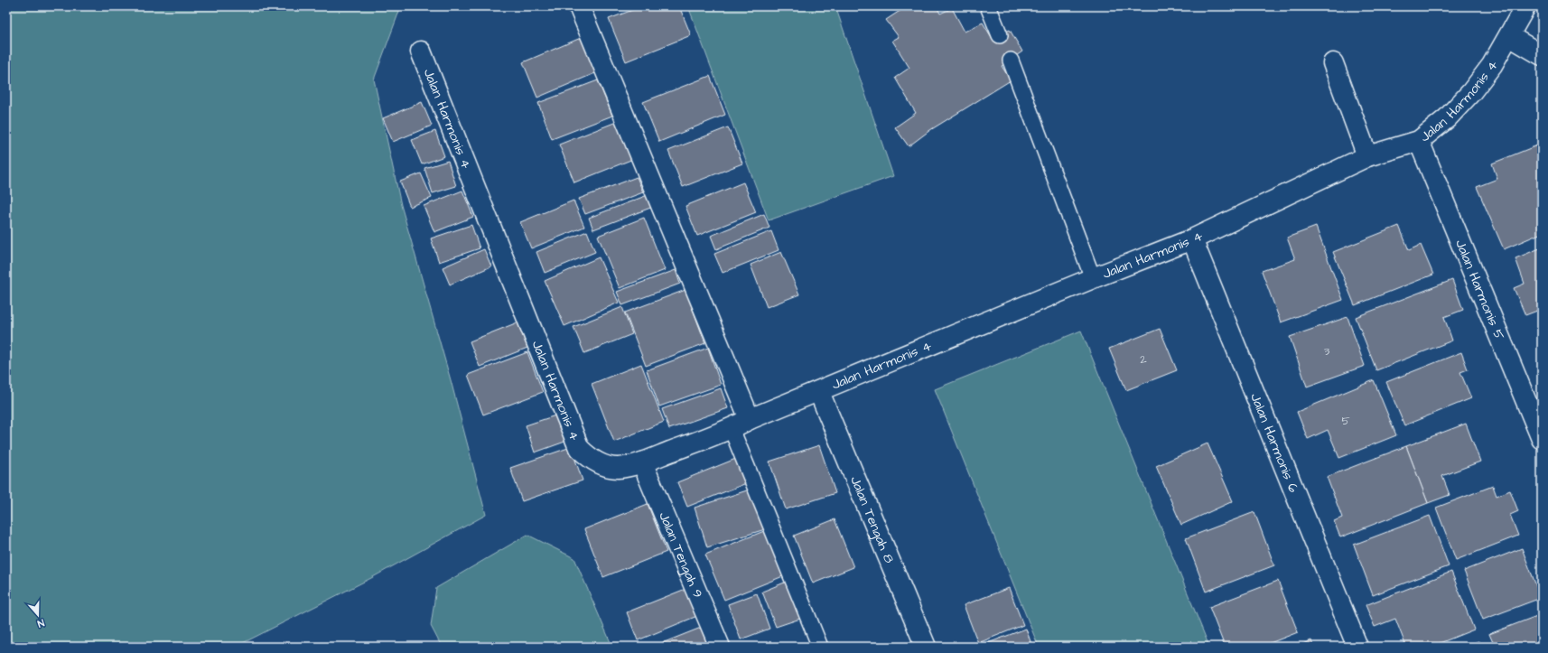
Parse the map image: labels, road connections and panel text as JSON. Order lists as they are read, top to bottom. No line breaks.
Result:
{"streets":{"street":["Jalan Harmonis 4","Jalan Harmonis 5","Jalan Harmonis 6","Jalan Tengah 8","Jalan Tengah 9"]},"crossings":[["Jalan Harmonis 4","Jalan Harmonis 5"],["Jalan Harmonis 4","Jalan Harmonis 6"],["Jalan Harmonis 4","Jalan Tengah 8"],["Jalan Harmonis 4","Jalan Tengah 9"]],"house_numbers":["3","2","5"],"north":"bottom"}
